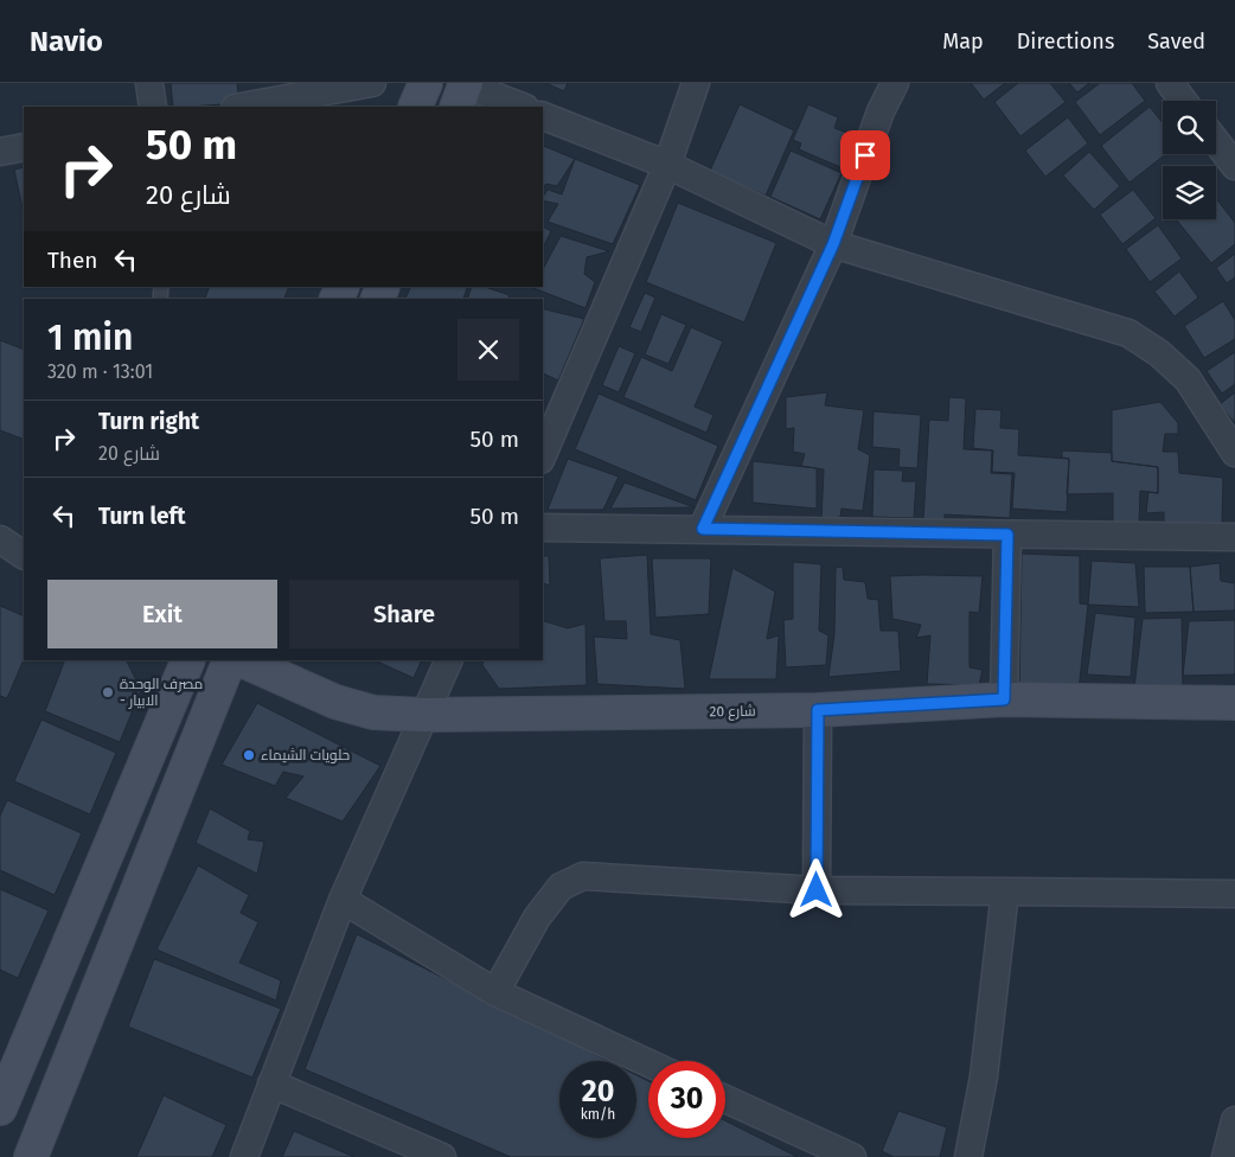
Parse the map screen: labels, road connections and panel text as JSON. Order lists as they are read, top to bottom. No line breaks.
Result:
{"streets":{"street":["شارع 20"]},"places":["مصرف الوحدة - الابيار","حلويات الشيماء"],"page":{"header":"Navio","nav":["Map","Directions","Saved"],"turn":["50 m","شارع 20"],"then":"Then","heading":["1 min","320 m · 13:01"],"list":[{"name":"Turn right","note":"شارع 20","value":"50 m"},{"name":"Turn left","value":"50 m"}],"buttons":["Exit","Share"],"speed":"20 km/h","limit":"30"}}
